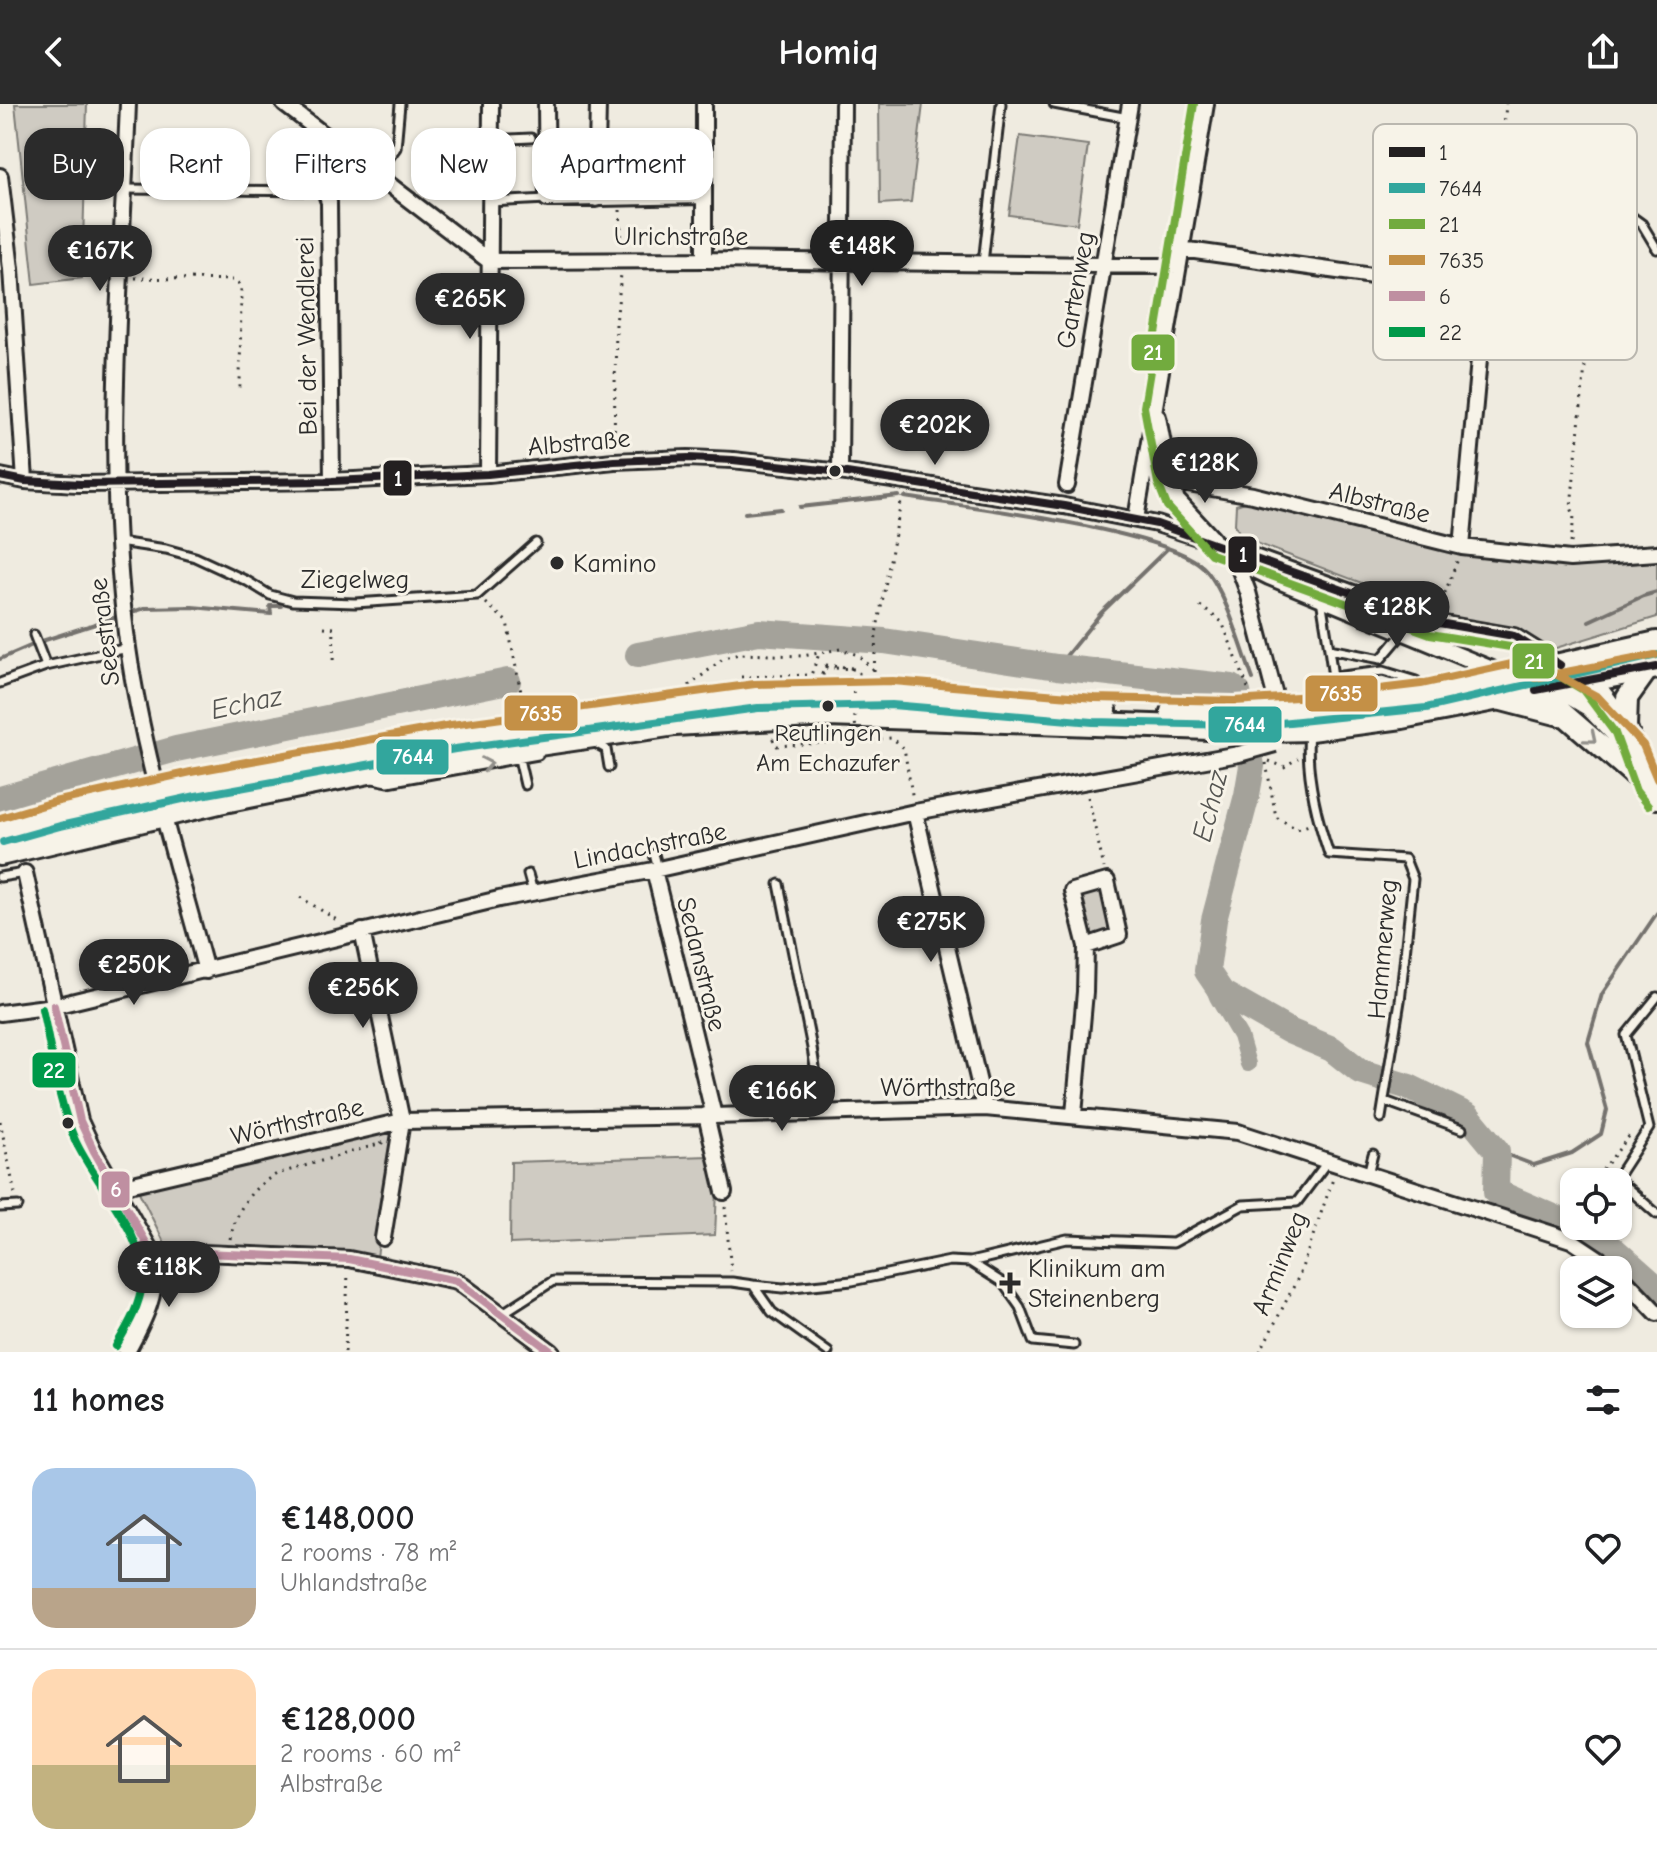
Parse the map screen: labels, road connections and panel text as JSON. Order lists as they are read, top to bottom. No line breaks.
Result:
{"streets":{"street":["Ulrichstraße","Gartenweg","Bei der Wendlerei","Albstraße","Seestraße","Lindachstraße","Sedanstraße","Wörthstraße"],"lane":["Ziegelweg","Hammerweg"],"path":["Arminweg"]},"crossings":[["Ulrichstraße","Gartenweg"],["Bei der Wendlerei","Albstraße"],["Albstraße","Seestraße"],["Ziegelweg","Seestraße"],["Seestraße","Lindachstraße"],["Lindachstraße","Sedanstraße"],["Sedanstraße","Wörthstraße"]],"water":["Echaz"],"places":{"other":["Kamino","Reutlingen Am Echazufer"],"health":["Klinikum am Steinenberg"]},"lines":["transit line 21","transit line 1","transit line 7644","transit line 7635","transit line 6","transit line 22"],"legend":["1","7644","21","7635","6","22"],"page":{"header":"Homiq","chip":["Buy","Rent","Filters","New","Apartment"],"price":["€148K","€167K","€265K","€202K","€128K","€128K","€275K","€250K","€256K","€166K","€118K"],"heading":"11 homes","list":[{"name":"€148,000","note":"2 rooms · 78 m² · Uhlandstraße"},{"name":"€128,000","note":"2 rooms · 60 m² · Albstraße"}]}}
